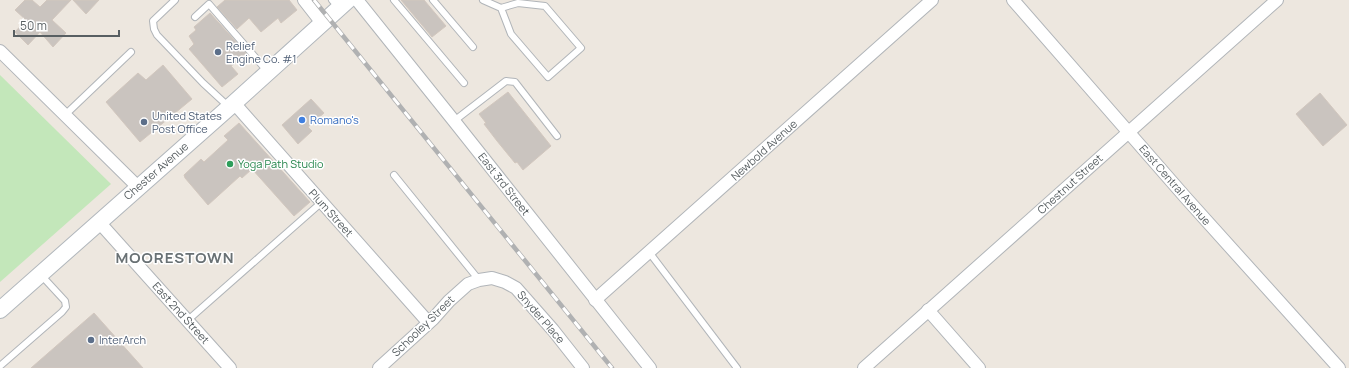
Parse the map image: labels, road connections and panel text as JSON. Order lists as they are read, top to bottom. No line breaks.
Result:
{"streets":{"main road":["Chester Avenue"],"street":["Newbold Avenue","East 3rd Street","Chestnut Street","East Central Avenue","Plum Street","East 2nd Street","Snyder Place","Schooley Street"]},"crossings":[["Newbold Avenue","East 3rd Street"],["Chester Avenue","Plum Street"],["Chester Avenue","East 2nd Street"],["Chestnut Street","East Central Avenue"],["Plum Street","Schooley Street"],["Snyder Place","Schooley Street"]],"districts":["MOORESTOWN"],"places":["Relief Engine Co. #1","Romano's","United States Post Office","Yoga Path Studio","InterArch"],"scale_bar":"50 m"}
